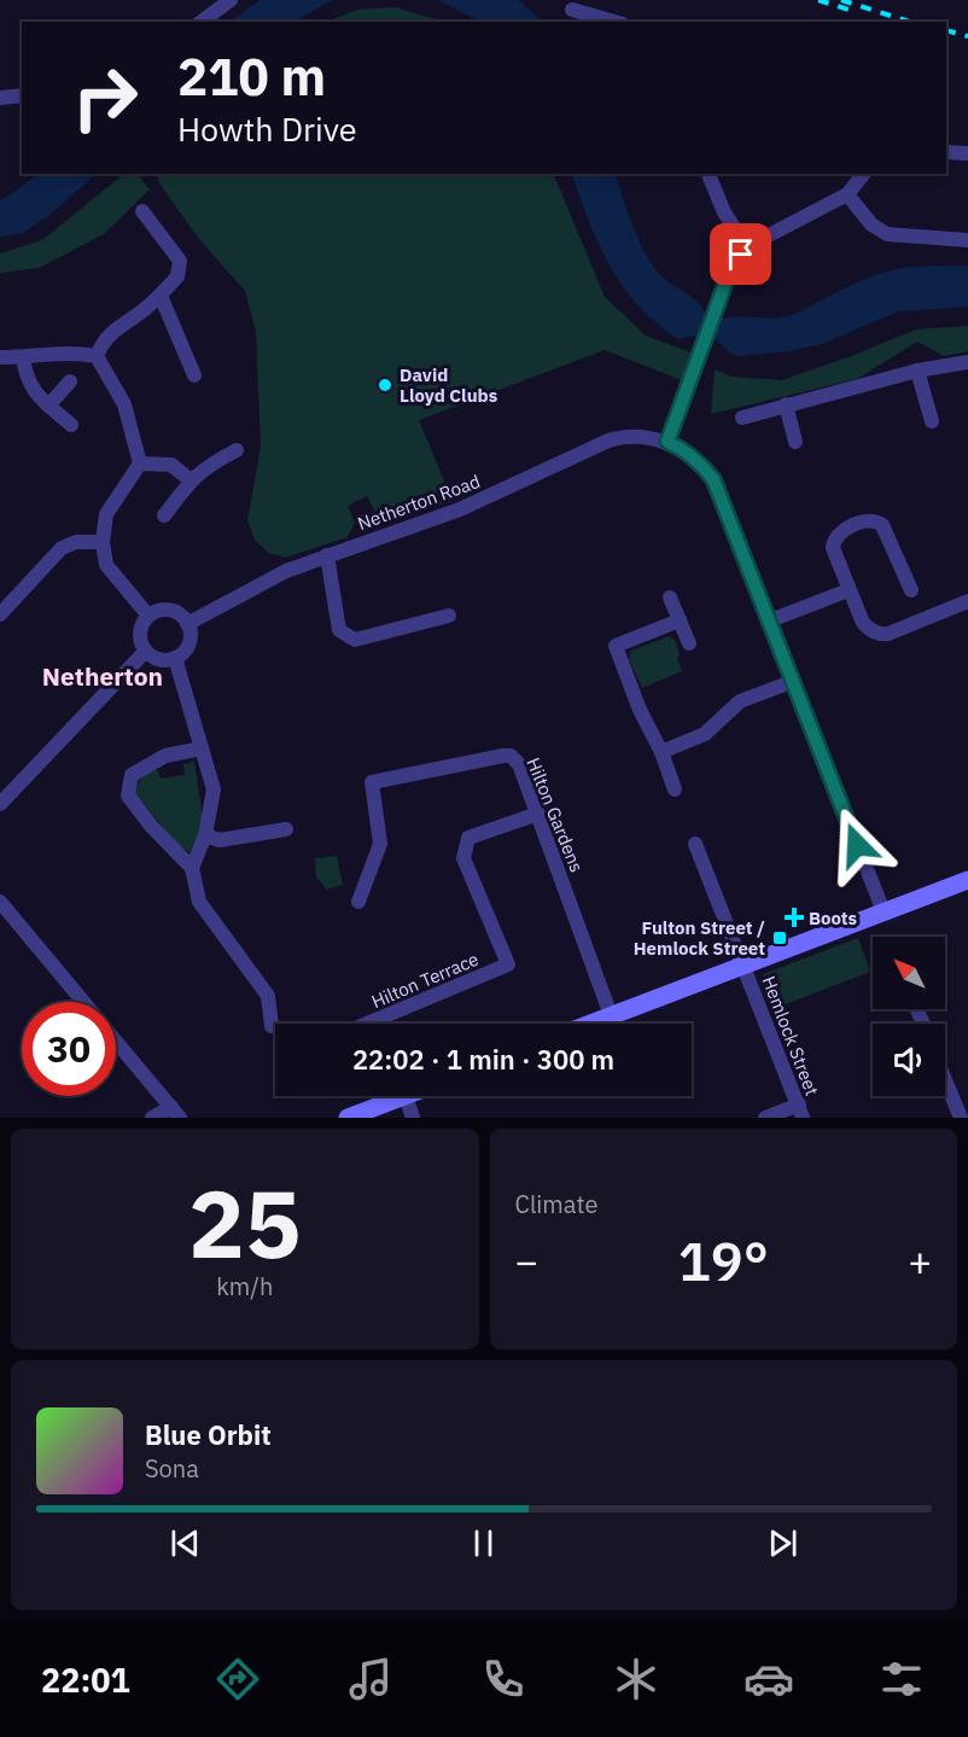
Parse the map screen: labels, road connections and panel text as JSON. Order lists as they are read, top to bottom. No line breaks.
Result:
{"streets":{"street":["Netherton Road","Hilton Gardens","Hilton Terrace","Hemlock Street"]},"crossings":[["Hilton Gardens","Hilton Terrace"]],"districts":["Netherton"],"places":{"other":["David Lloyd Clubs"],"health":["Boots"],"transit":["Fulton Street / Hemlock Street"]},"north":"top left","page":{"turn":["210 m","Howth Drive"],"limit":"30","trip":"22:02 · 1 min · 300 m","tile":[["25","km/h"],"Climate"],"heat":["−","19°","+"],"song":["Blue Orbit","Sona"],"tabs":"22:01"}}
